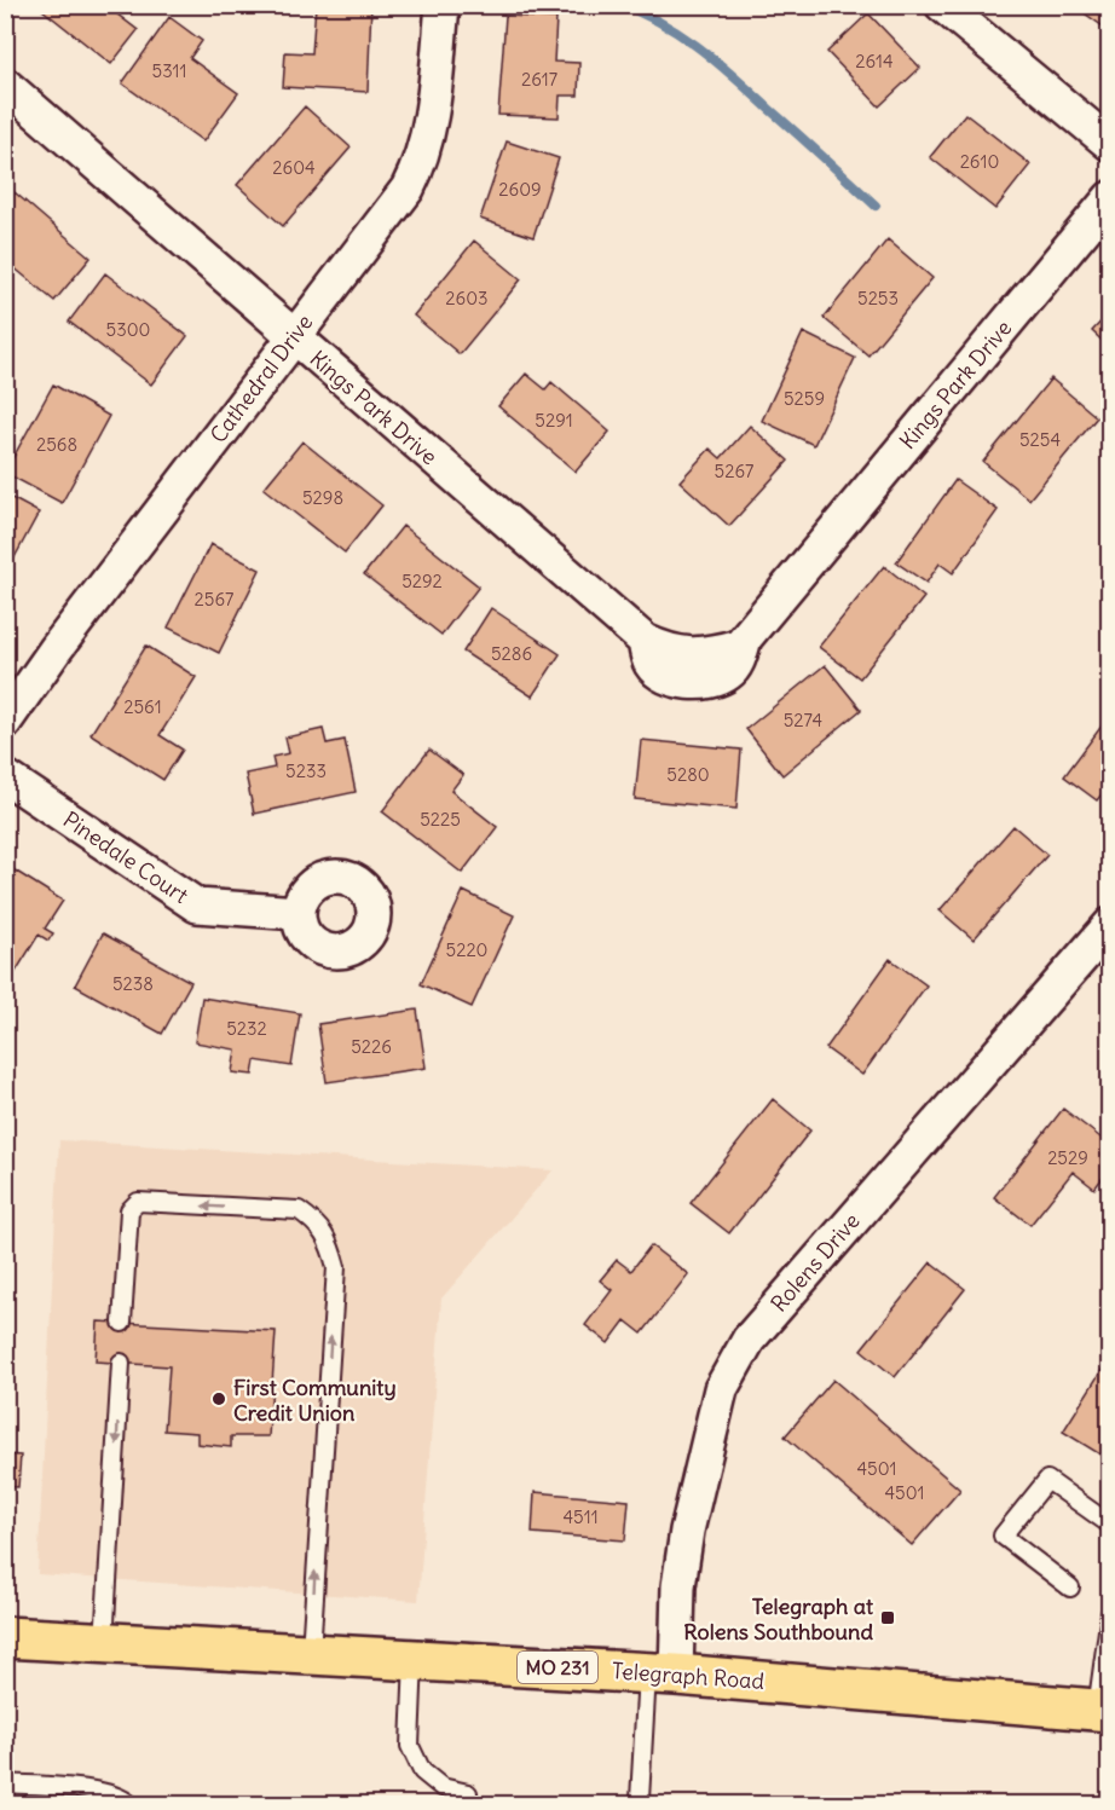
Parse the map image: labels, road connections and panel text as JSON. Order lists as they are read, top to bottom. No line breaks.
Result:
{"streets":{"main road":["MO 231","Telegraph Road"],"street":["Cathedral Drive","Kings Park Drive","Pinedale Court","Rolens Drive"]},"crossings":[["Cathedral Drive","Kings Park Drive"],["Rolens Drive","Telegraph Road"]],"places":{"other":["First Community Credit Union"],"transit":["Telegraph at Rolens Southbound"]},"house_numbers":["2614","5311","2617","2610","2604","2609","2603","5253","5300","5259","5291","5254","2568","5267","5298","5292","2567","5286","2561","5274","5233","5280","5225","5220","5238","5232","5226","2529","4501","4501","4511"]}
